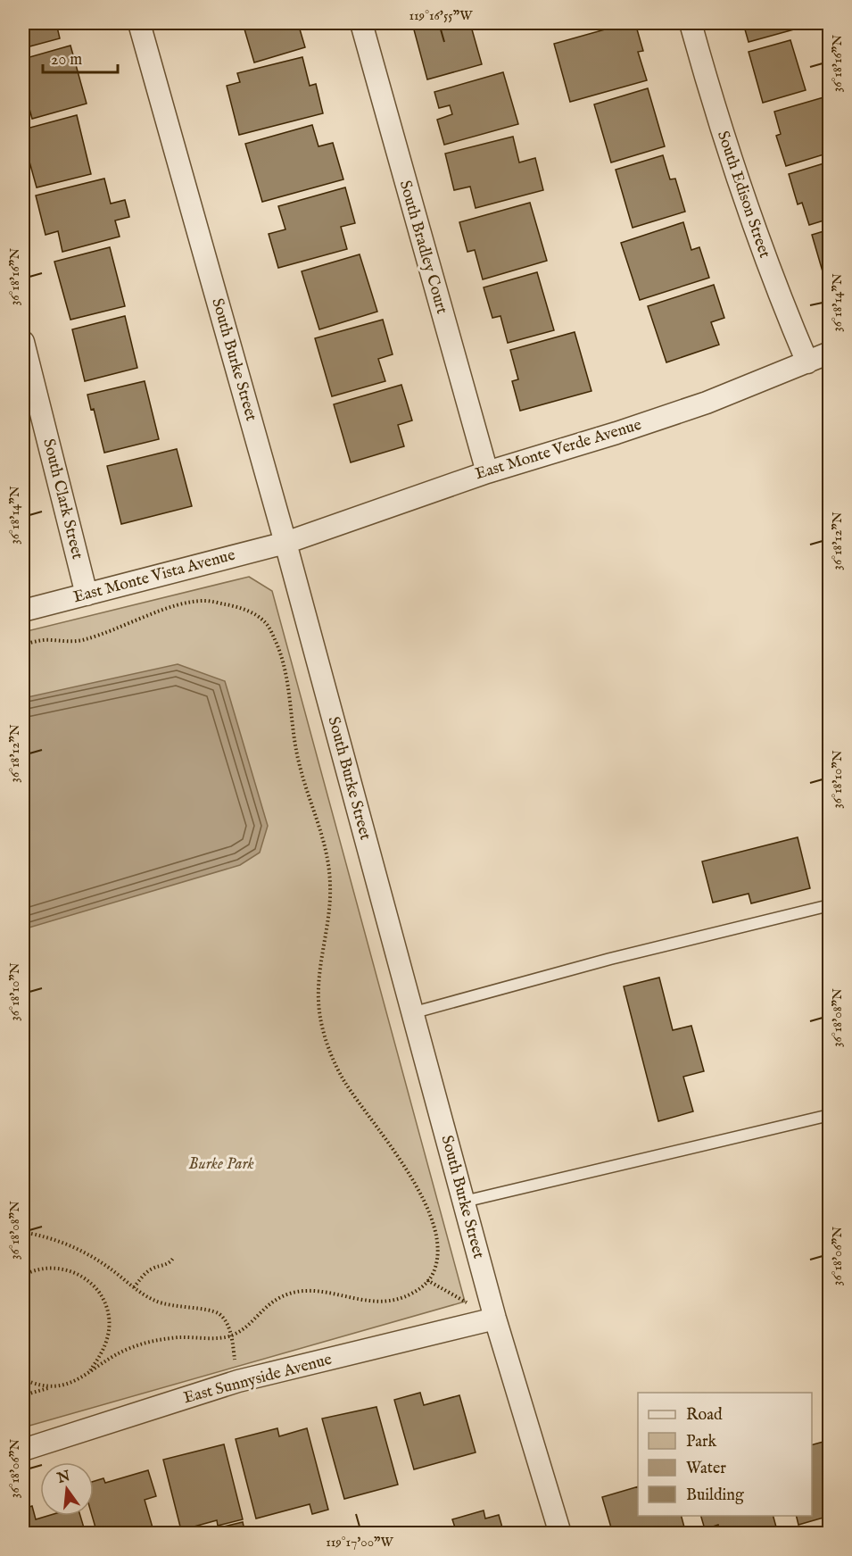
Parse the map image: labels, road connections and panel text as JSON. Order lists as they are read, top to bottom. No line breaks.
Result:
{"streets":{"street":["South Edison Street","South Bradley Court","South Burke Street","East Monte Verde Avenue","South Clark Street","East Monte Vista Avenue","East Sunnyside Avenue"]},"crossings":[["South Edison Street","East Monte Verde Avenue"],["South Bradley Court","East Monte Verde Avenue"],["South Burke Street","East Monte Verde Avenue"],["South Burke Street","East Monte Vista Avenue"],["South Burke Street","East Sunnyside Avenue"],["East Monte Verde Avenue","East Monte Vista Avenue"],["South Clark Street","East Monte Vista Avenue"]],"parks":["Burke Park"],"legend":["Road","Park","Water","Building"],"scale_bar":"20 m","north":"top","coordinates":["119°16'55\"W","36°18'16\"N","36°18'14\"N","36°18'12\"N","36°18'10\"N","36°18'08\"N","36°18'06\"N","119°17'00\"W"]}
